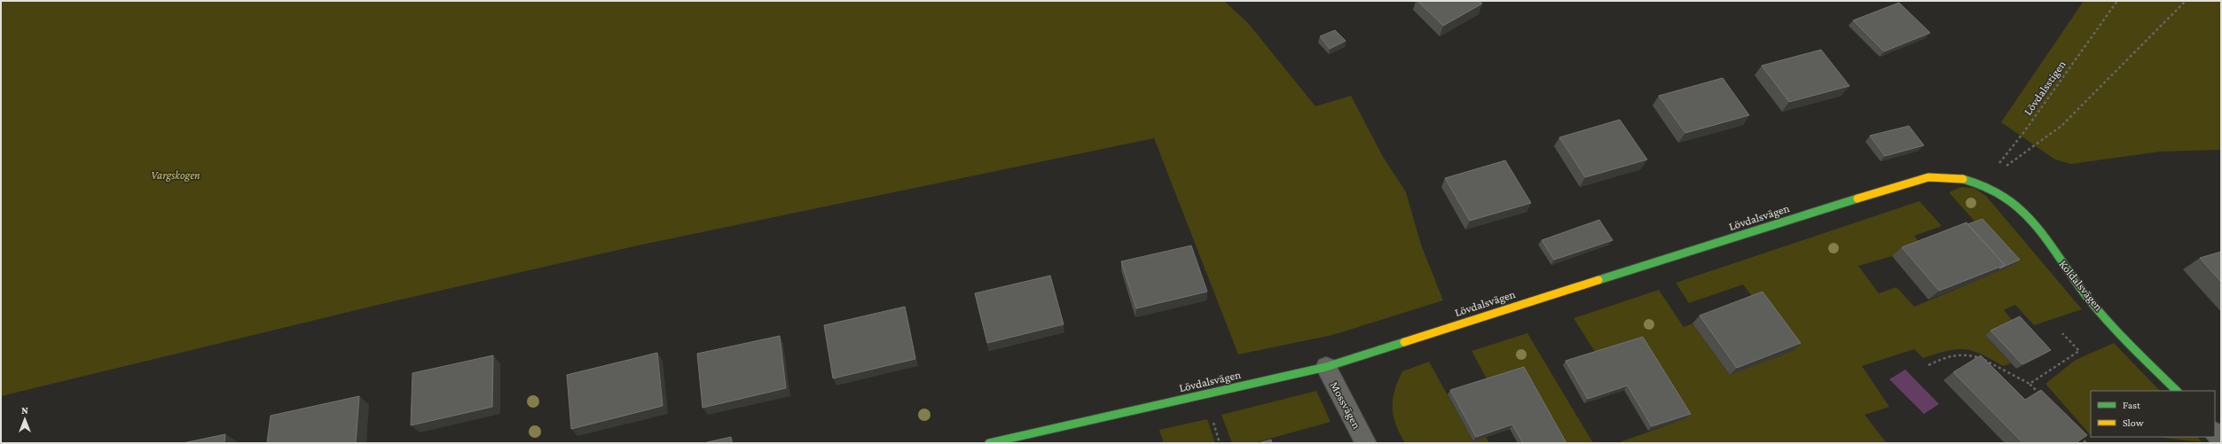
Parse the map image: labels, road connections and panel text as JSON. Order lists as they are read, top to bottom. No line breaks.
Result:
{"streets":{"street":["Lövdalsvägen","Koldalsvägen","Mossvägen"],"path":["Lövdalsstigen"]},"crossings":[["Lövdalsstigen","Lövdalsvägen"],["Lövdalsstigen","Koldalsvägen"],["Lövdalsvägen","Koldalsvägen"],["Lövdalsvägen","Mossvägen"]],"parks":["Vargskogen"],"legend":["Fast","Slow"],"north":"top"}
